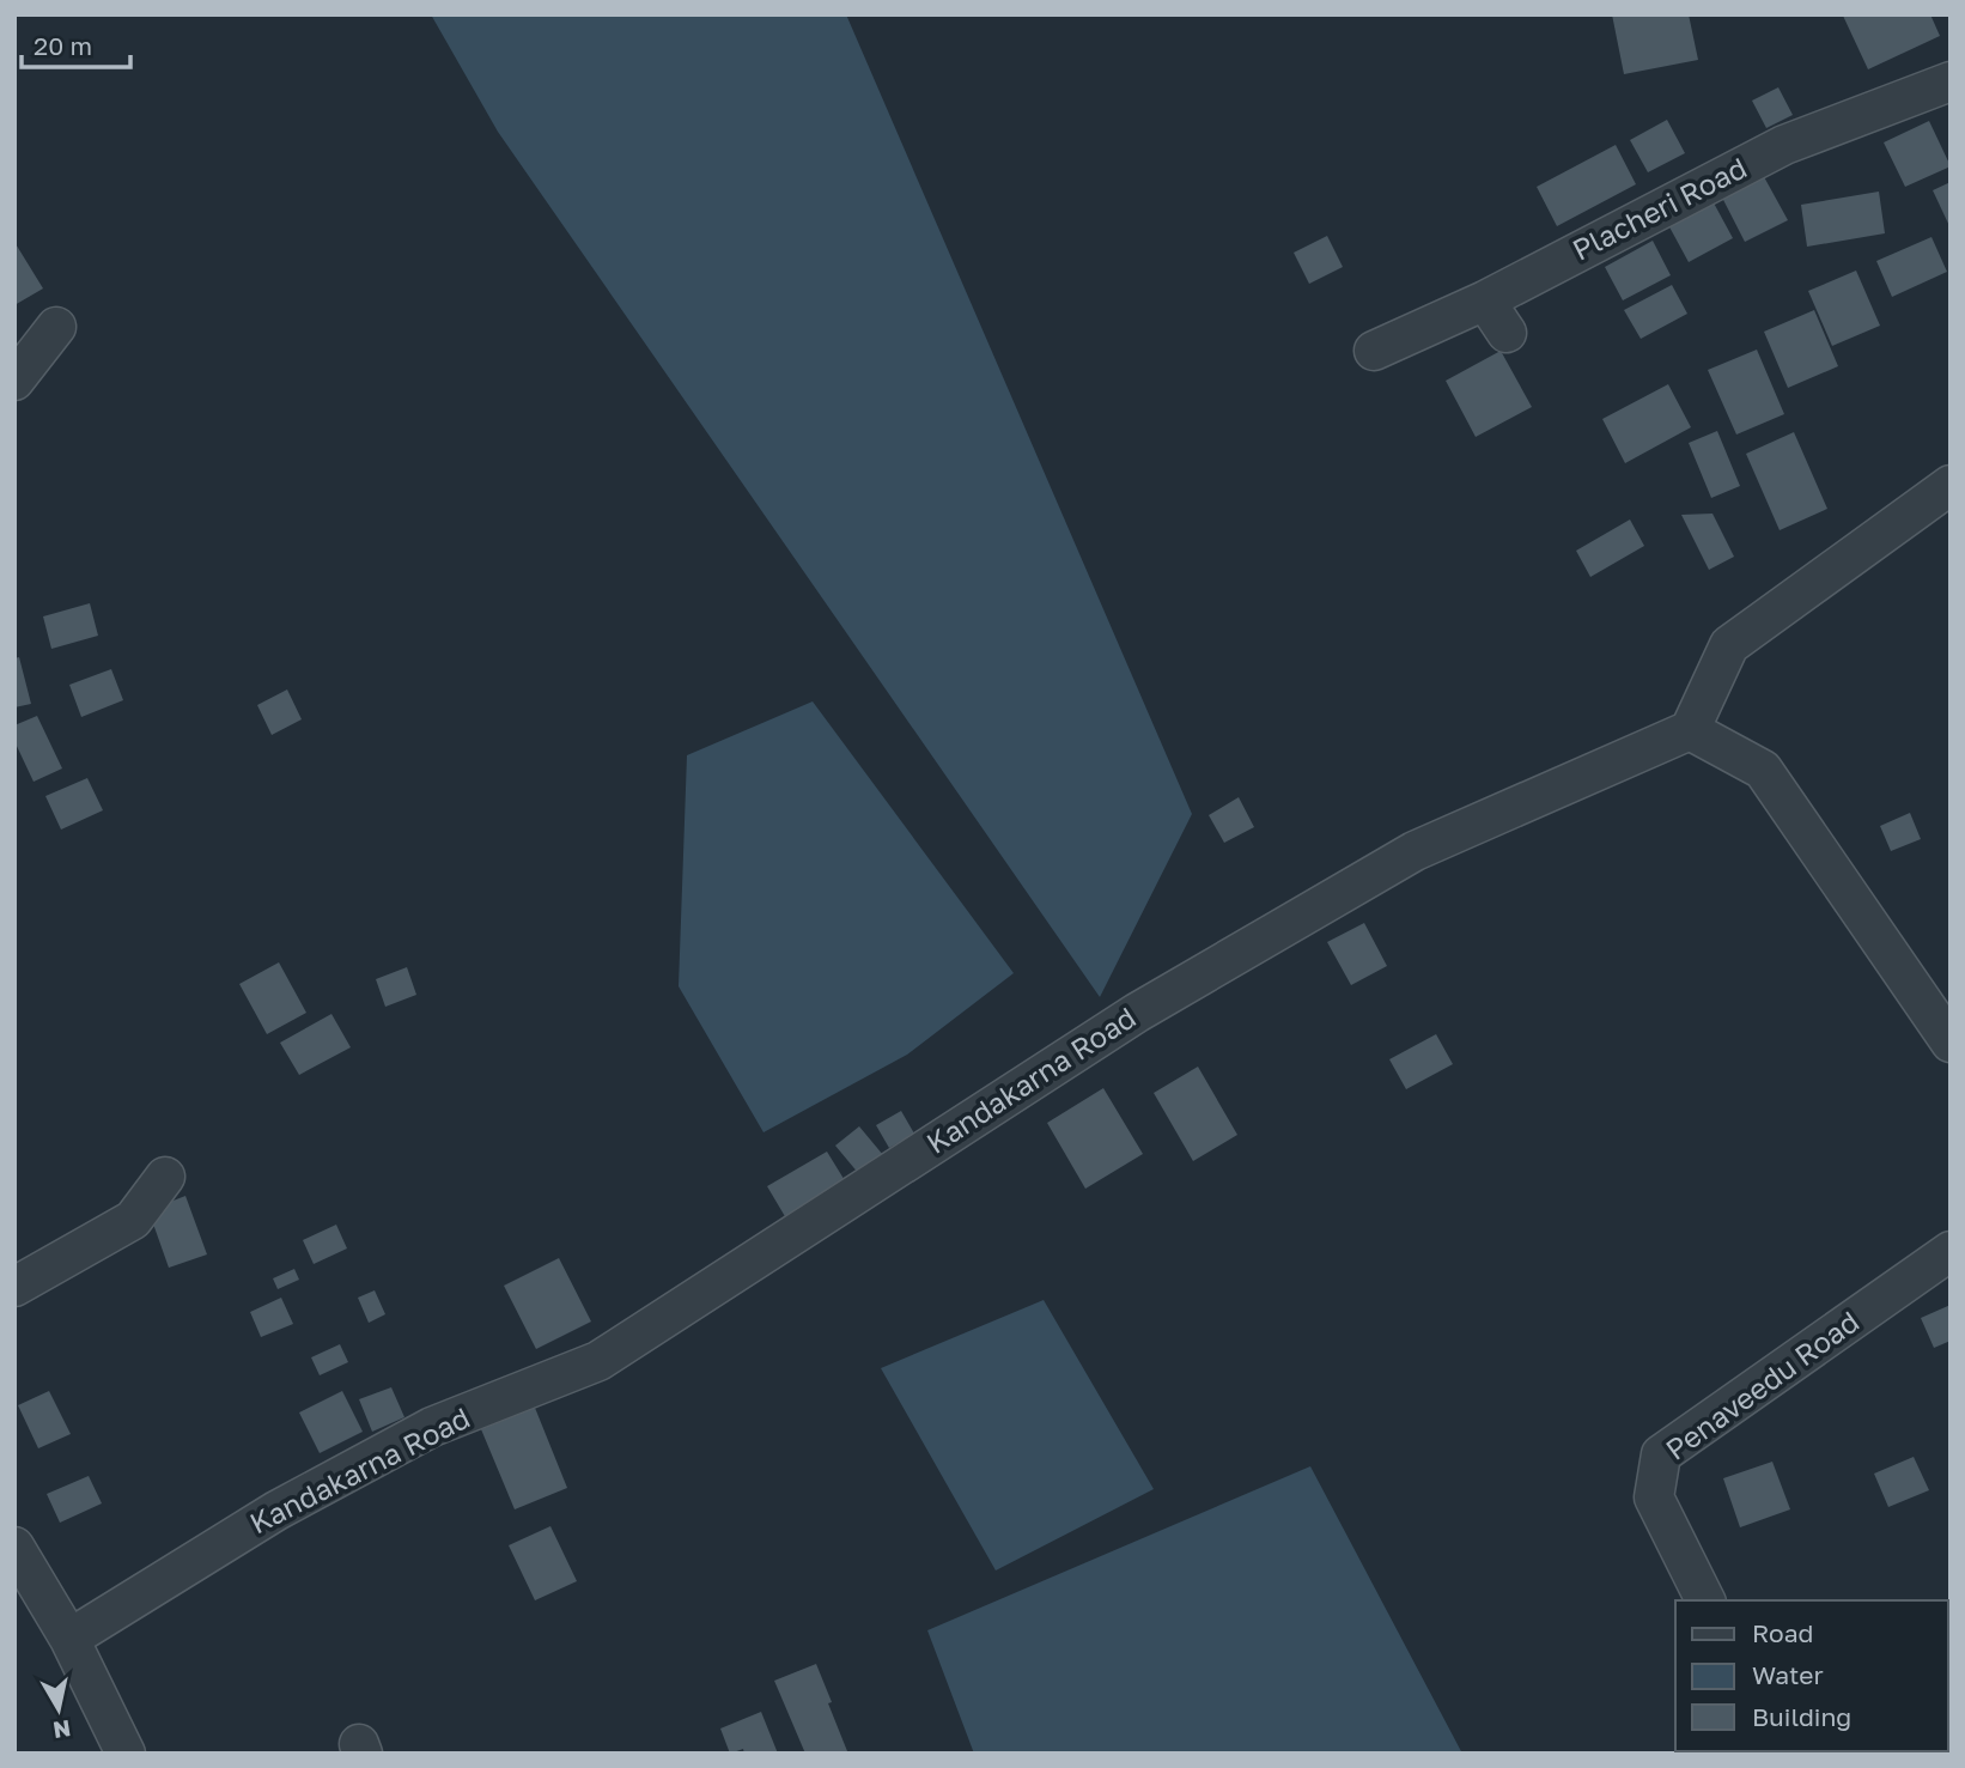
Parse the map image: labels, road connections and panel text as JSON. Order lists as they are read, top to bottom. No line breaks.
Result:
{"streets":{"street":["Placheri Road","Kandakarna Road","Penaveedu Road"]},"legend":["Road","Water","Building"],"scale_bar":"20 m","north":"bottom"}
